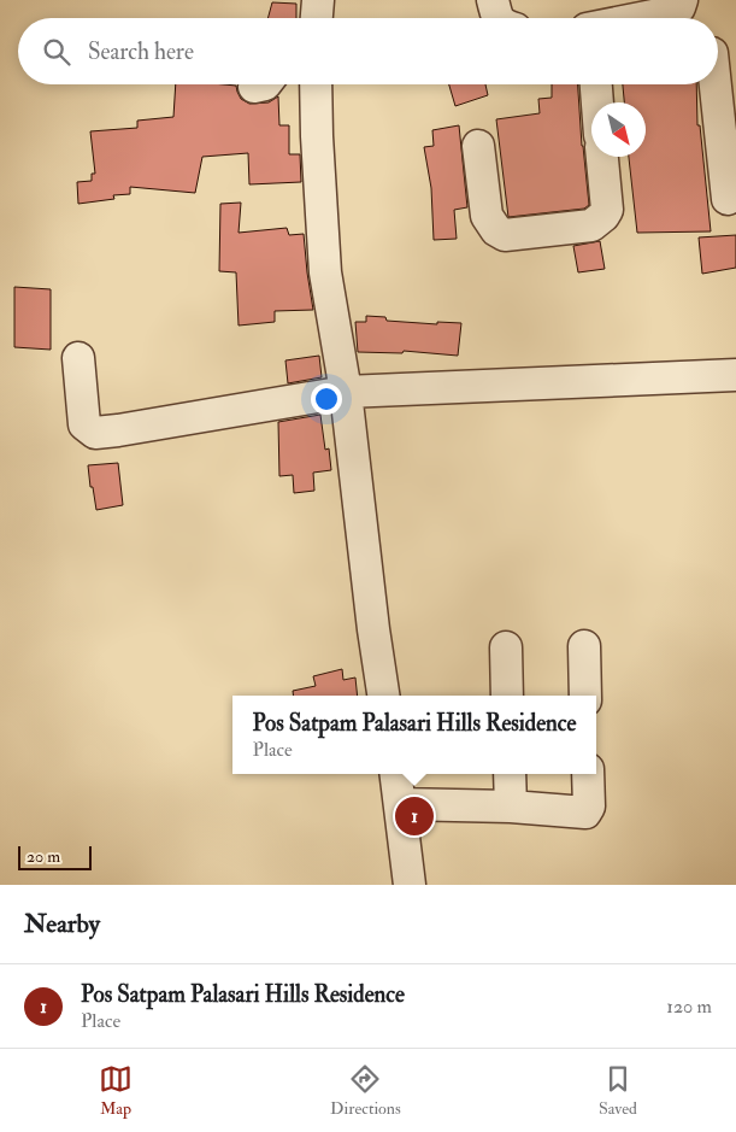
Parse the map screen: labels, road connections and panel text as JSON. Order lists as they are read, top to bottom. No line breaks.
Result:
{"scale_bar":"20 m","north":"bottom right","page":{"search":"Search here","popup":["Pos Satpam Palasari Hills Residence","Place"],"pins":"1","scale":"20 m","heading":"Nearby","list":[{"mark":"1","name":"Pos Satpam Palasari Hills Residence","note":"Place","value":"120 m"}],"nav":["Map","Directions","Saved"]}}
